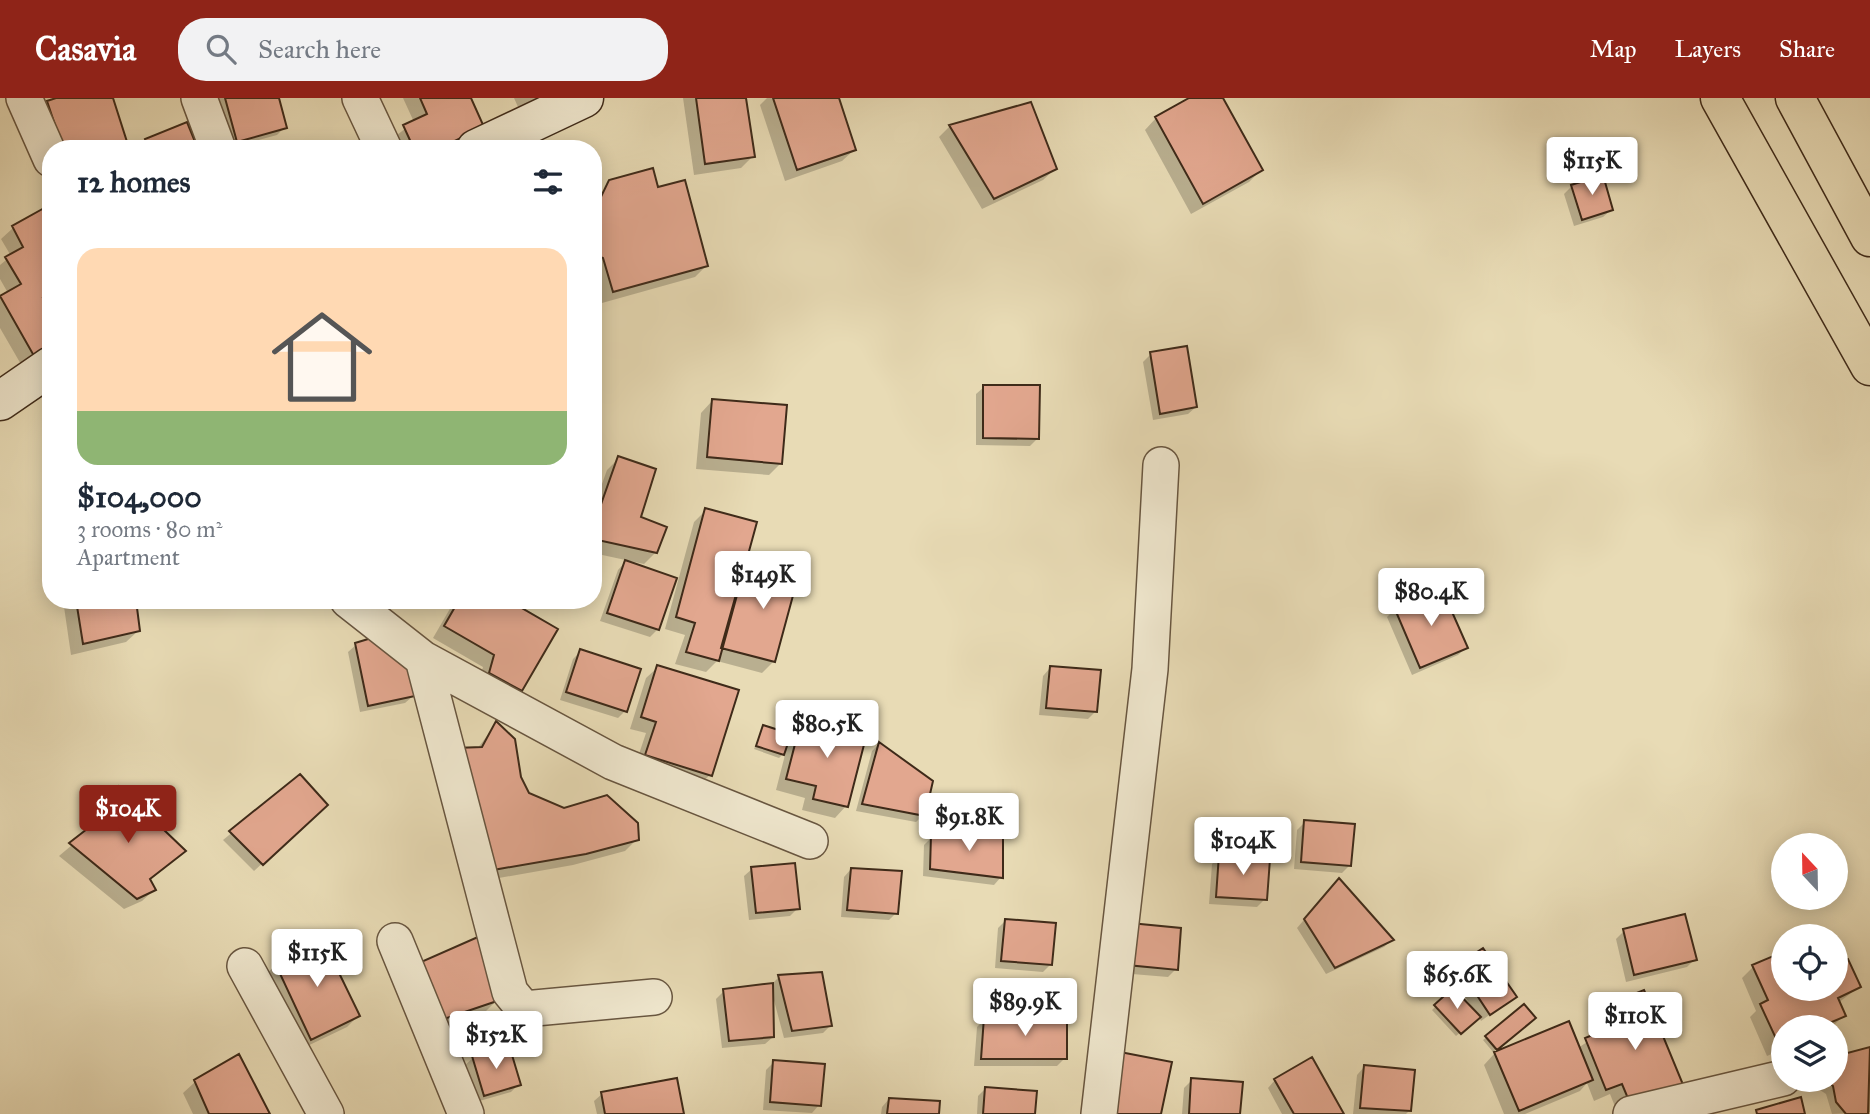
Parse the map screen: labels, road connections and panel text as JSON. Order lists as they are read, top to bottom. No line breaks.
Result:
{"north":"top","page":{"header":"Casavia","search":"Search here","nav":["Map","Layers","Share"],"price":["$115K","$149K","$80.4K","$80.5K","$104K","$91.8K","$104K","$115K","$65.6K","$89.9K","$110K","$152K"],"heading":"12 homes","list":[{"name":"$104,000","note":"3 rooms · 80 m² · Apartment"}]}}
